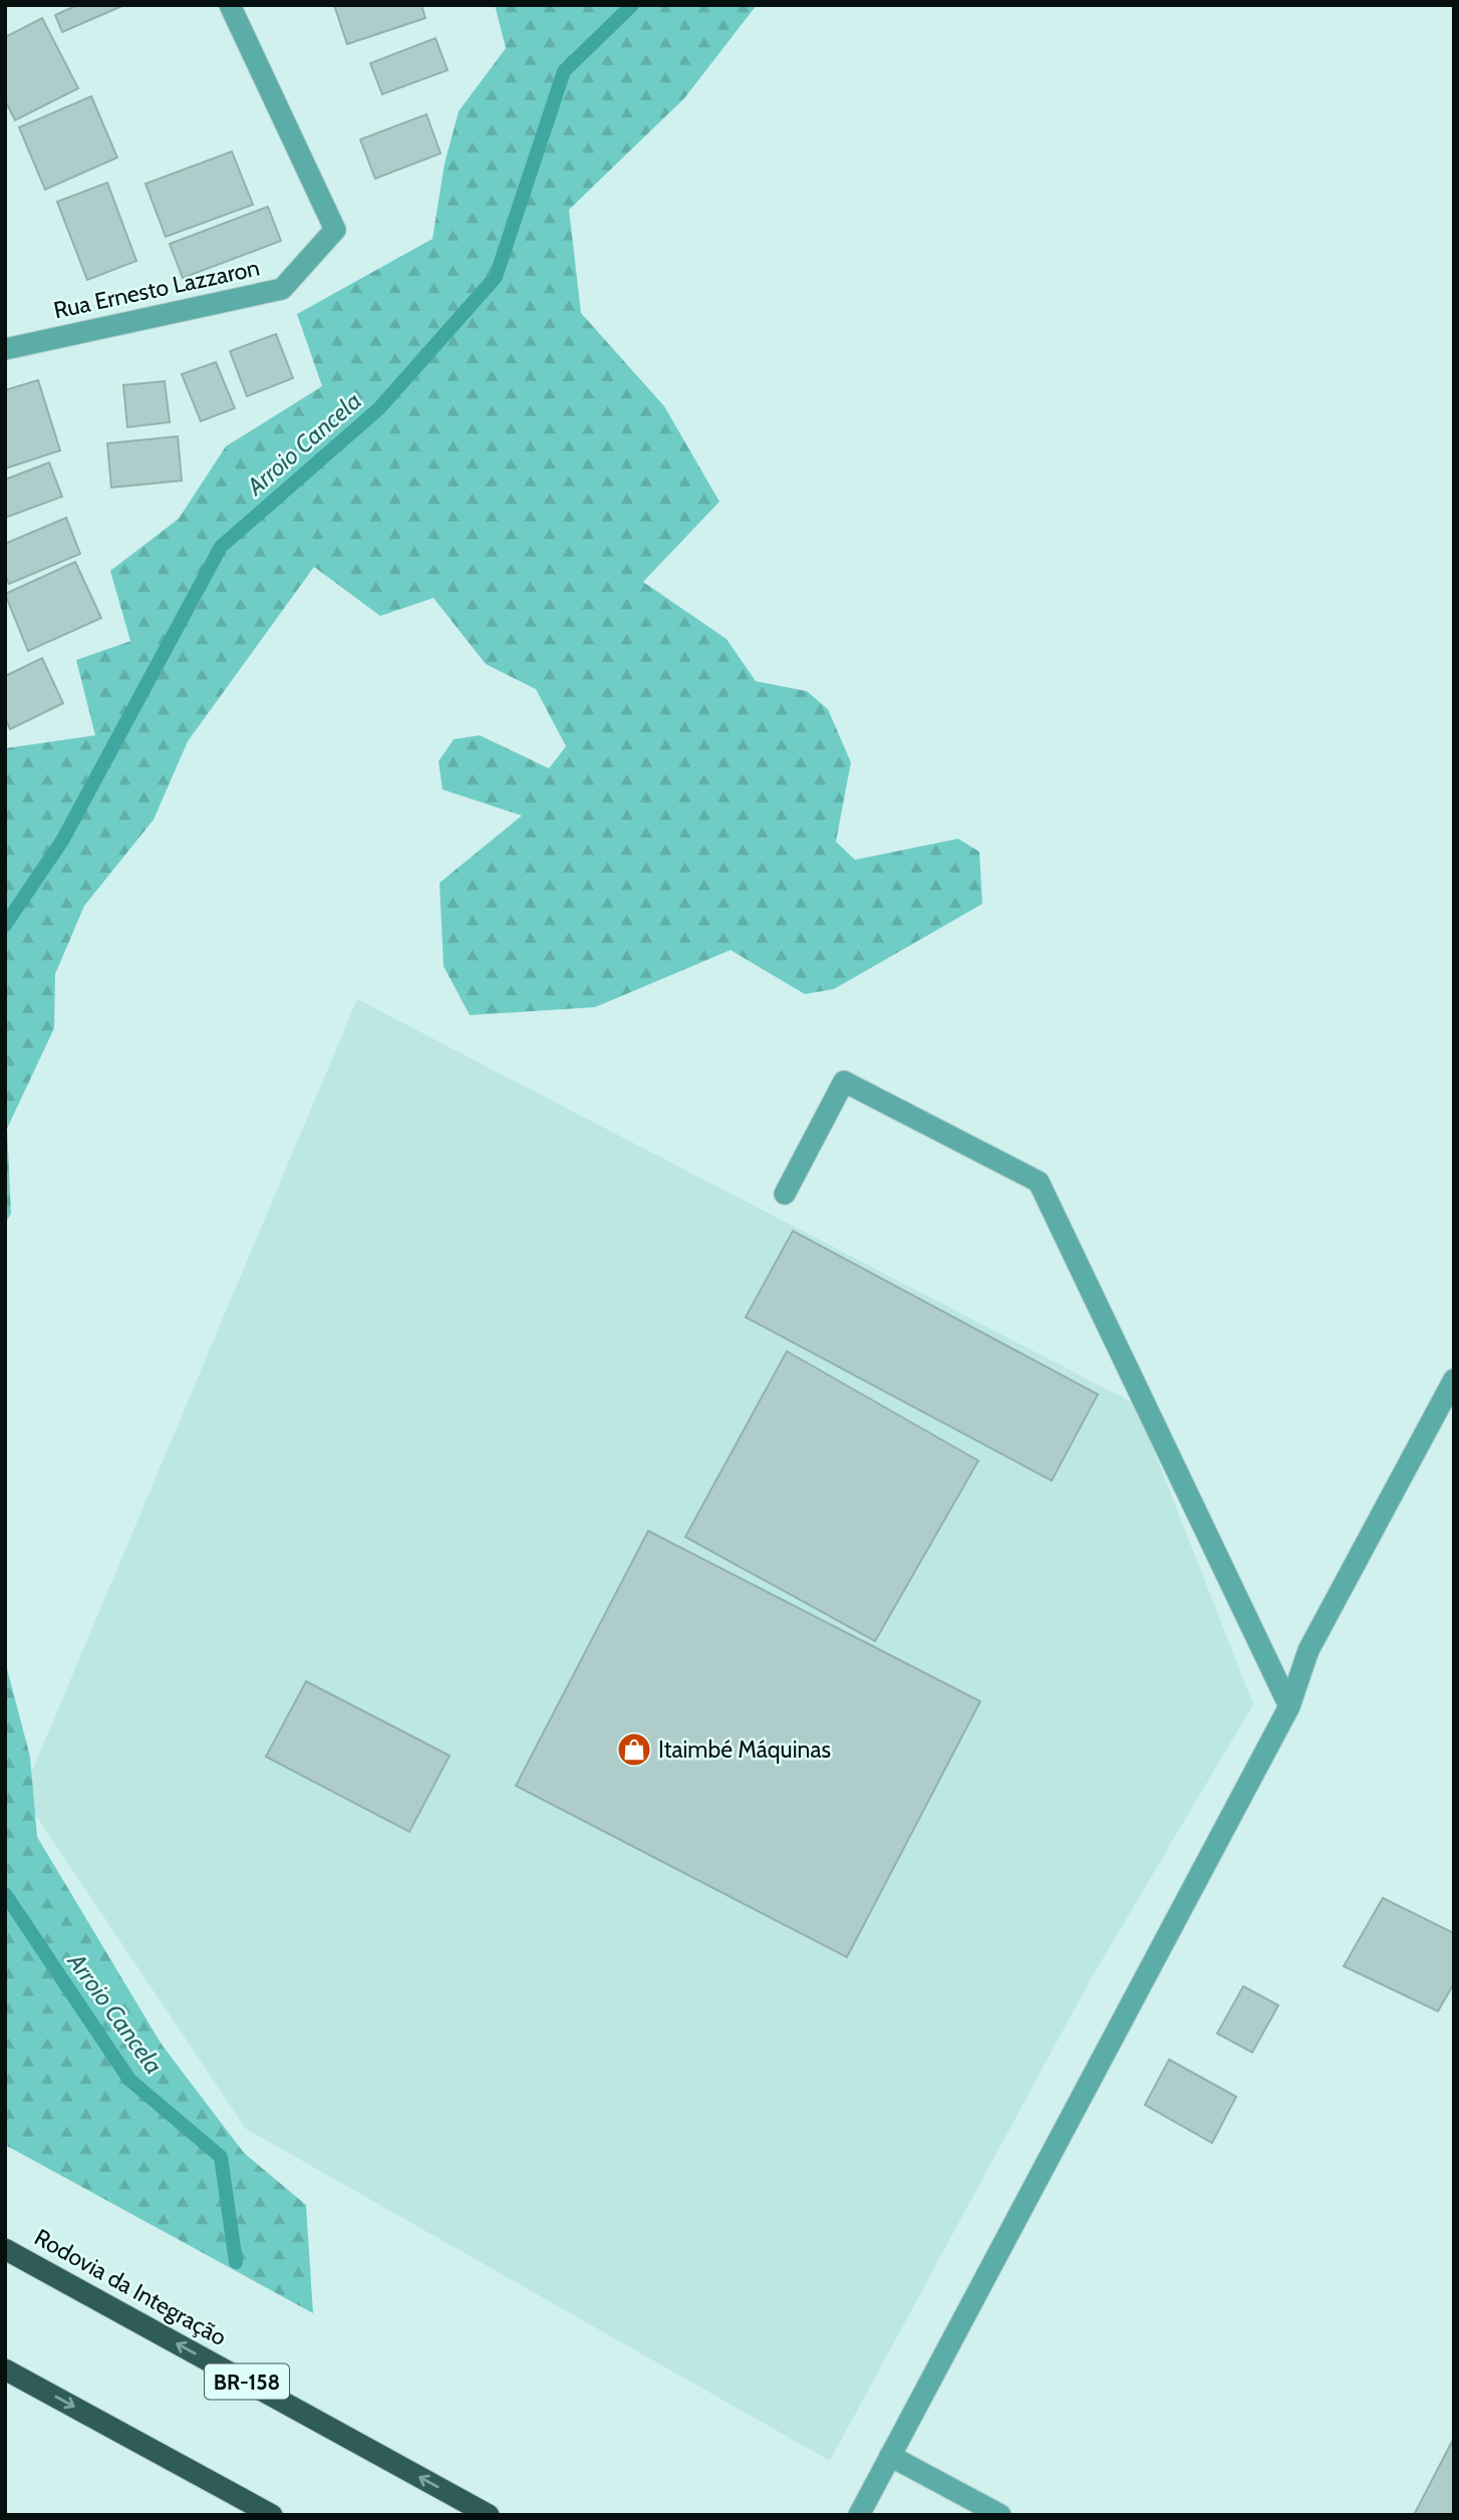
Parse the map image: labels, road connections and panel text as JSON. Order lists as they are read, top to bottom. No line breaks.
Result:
{"streets":{"highway":["Rodovia da Integração","BR-158"],"street":["Rua Ernesto Lazzaron"]},"water":["Arroio Cancela"],"places":{"shop":["Itaimbé Máquinas"]}}
